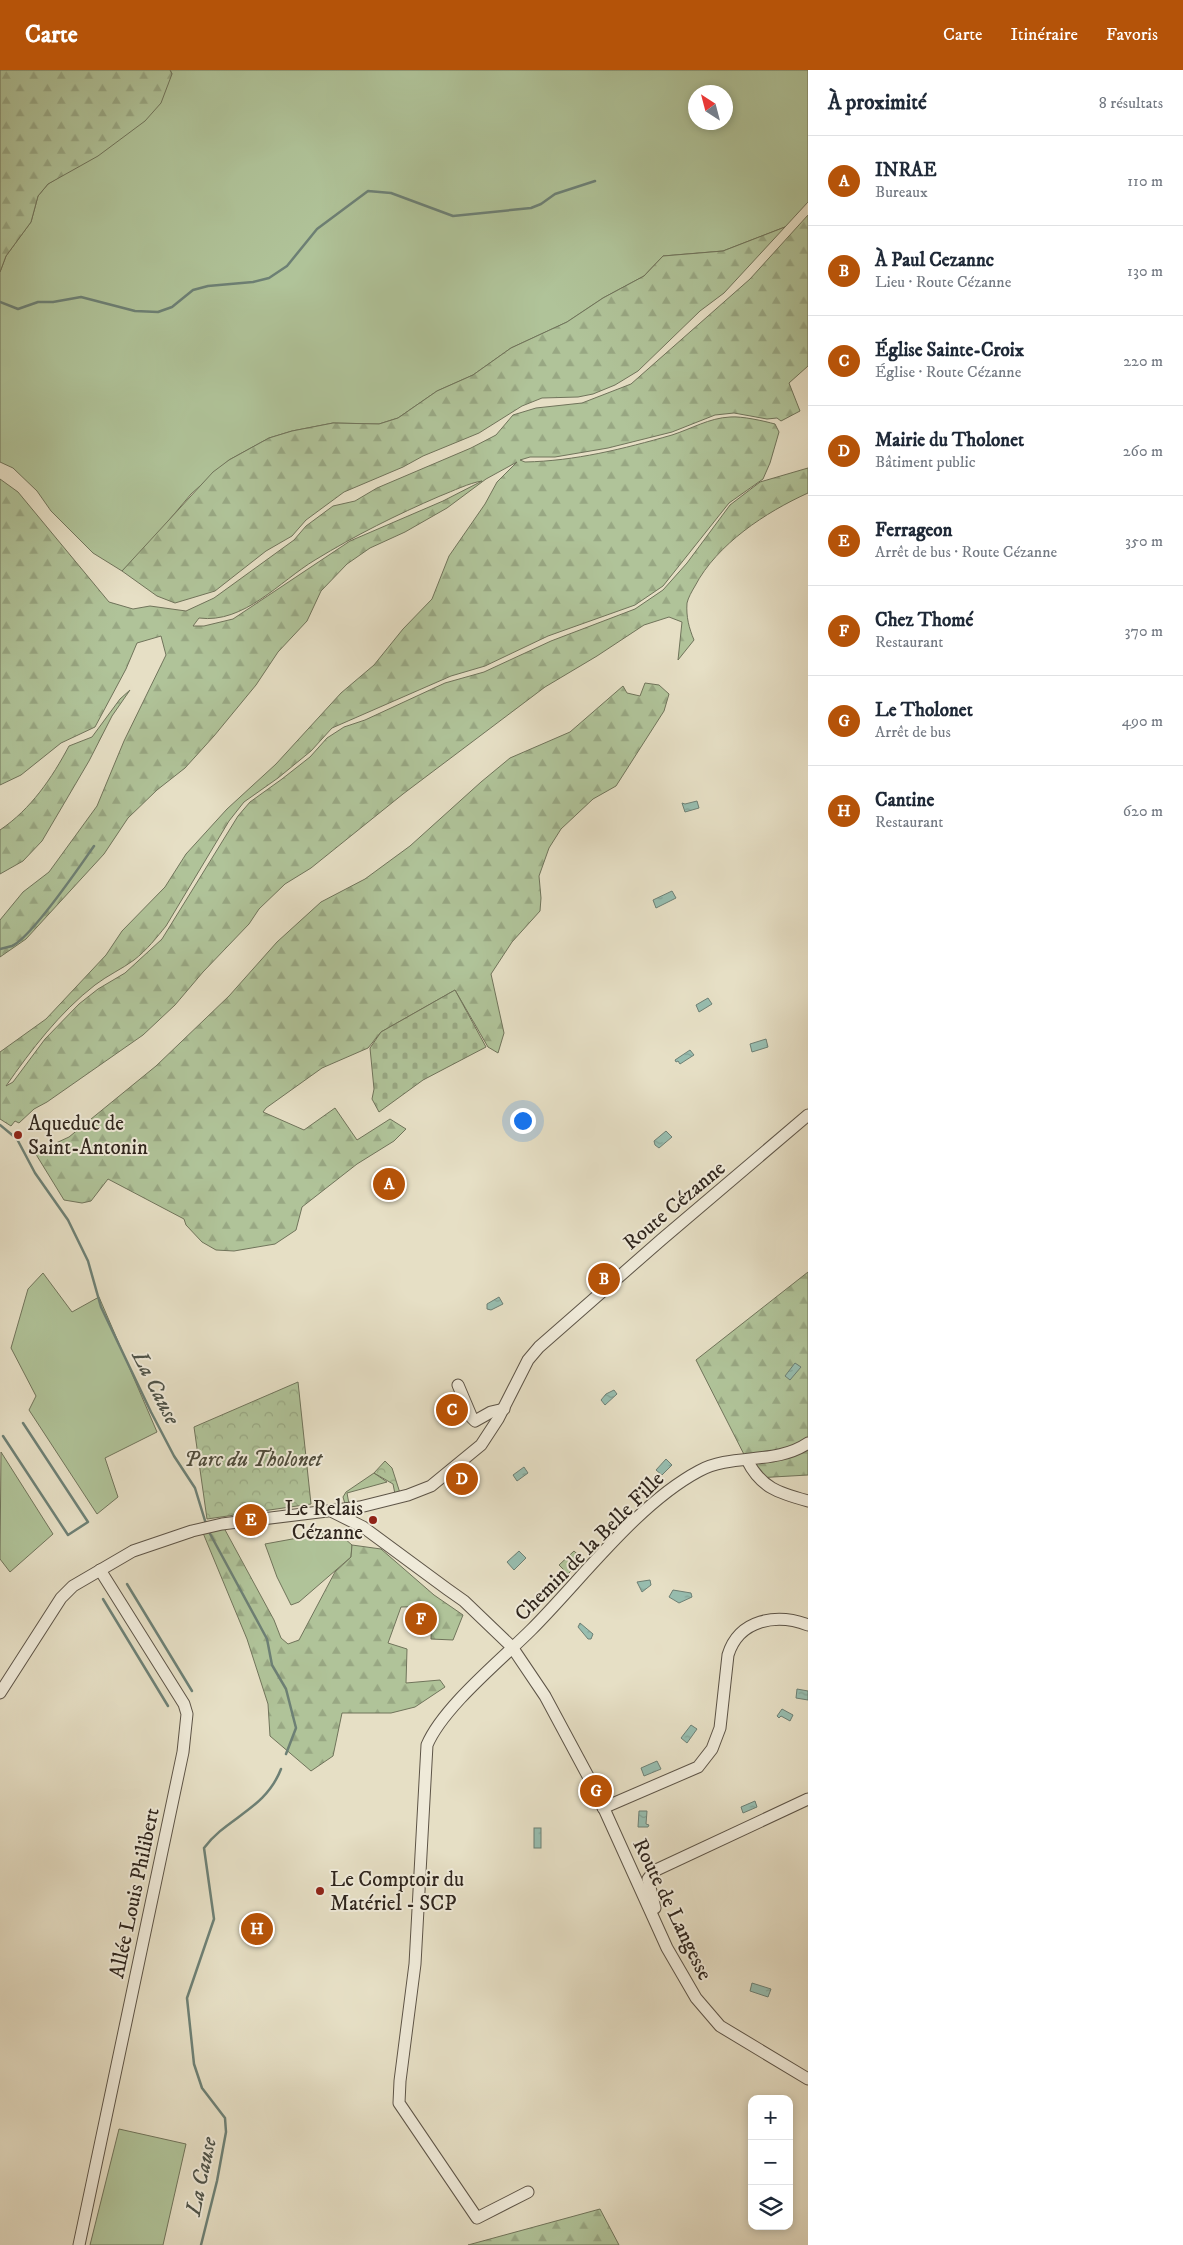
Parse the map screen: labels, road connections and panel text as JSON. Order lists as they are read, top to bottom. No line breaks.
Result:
{"streets":{"street":["Route Cézanne","Chemin de la Belle Fille","Allée Louis Philibert","Route de Langesse"]},"crossings":[["Route Cézanne","Allée Louis Philibert"],["Route Cézanne","Route de Langesse"],["Chemin de la Belle Fille","Route de Langesse"]],"water":["La Cause"],"parks":["Parc du Tholonet"],"places":["Aqueduc de Saint-Antonin","Le Relais Cézanne","Le Comptoir du Matériel - SCP"],"north":"top left","page":{"header":"Carte","nav":["Carte","Itinéraire","Favoris"],"heading":["À proximité","8 résultats"],"list":[{"mark":"A","name":"INRAE","note":"Bureaux","value":"110 m"},{"mark":"B","name":"À Paul Cezannc","note":"Lieu · Route Cézanne","value":"130 m"},{"mark":"C","name":"Église Sainte-Croix","note":"Église · Route Cézanne","value":"220 m"},{"mark":"D","name":"Mairie du Tholonet","note":"Bâtiment public","value":"260 m"},{"mark":"E","name":"Ferrageon","note":"Arrêt de bus · Route Cézanne","value":"350 m"},{"mark":"F","name":"Chez Thomé","note":"Restaurant","value":"370 m"},{"mark":"G","name":"Le Tholonet","note":"Arrêt de bus","value":"490 m"},{"mark":"H","name":"Cantine","note":"Restaurant","value":"620 m"}],"pins":["A","B","C","D","E","F","G","H"],"map_buttons":["+","−"]}}
